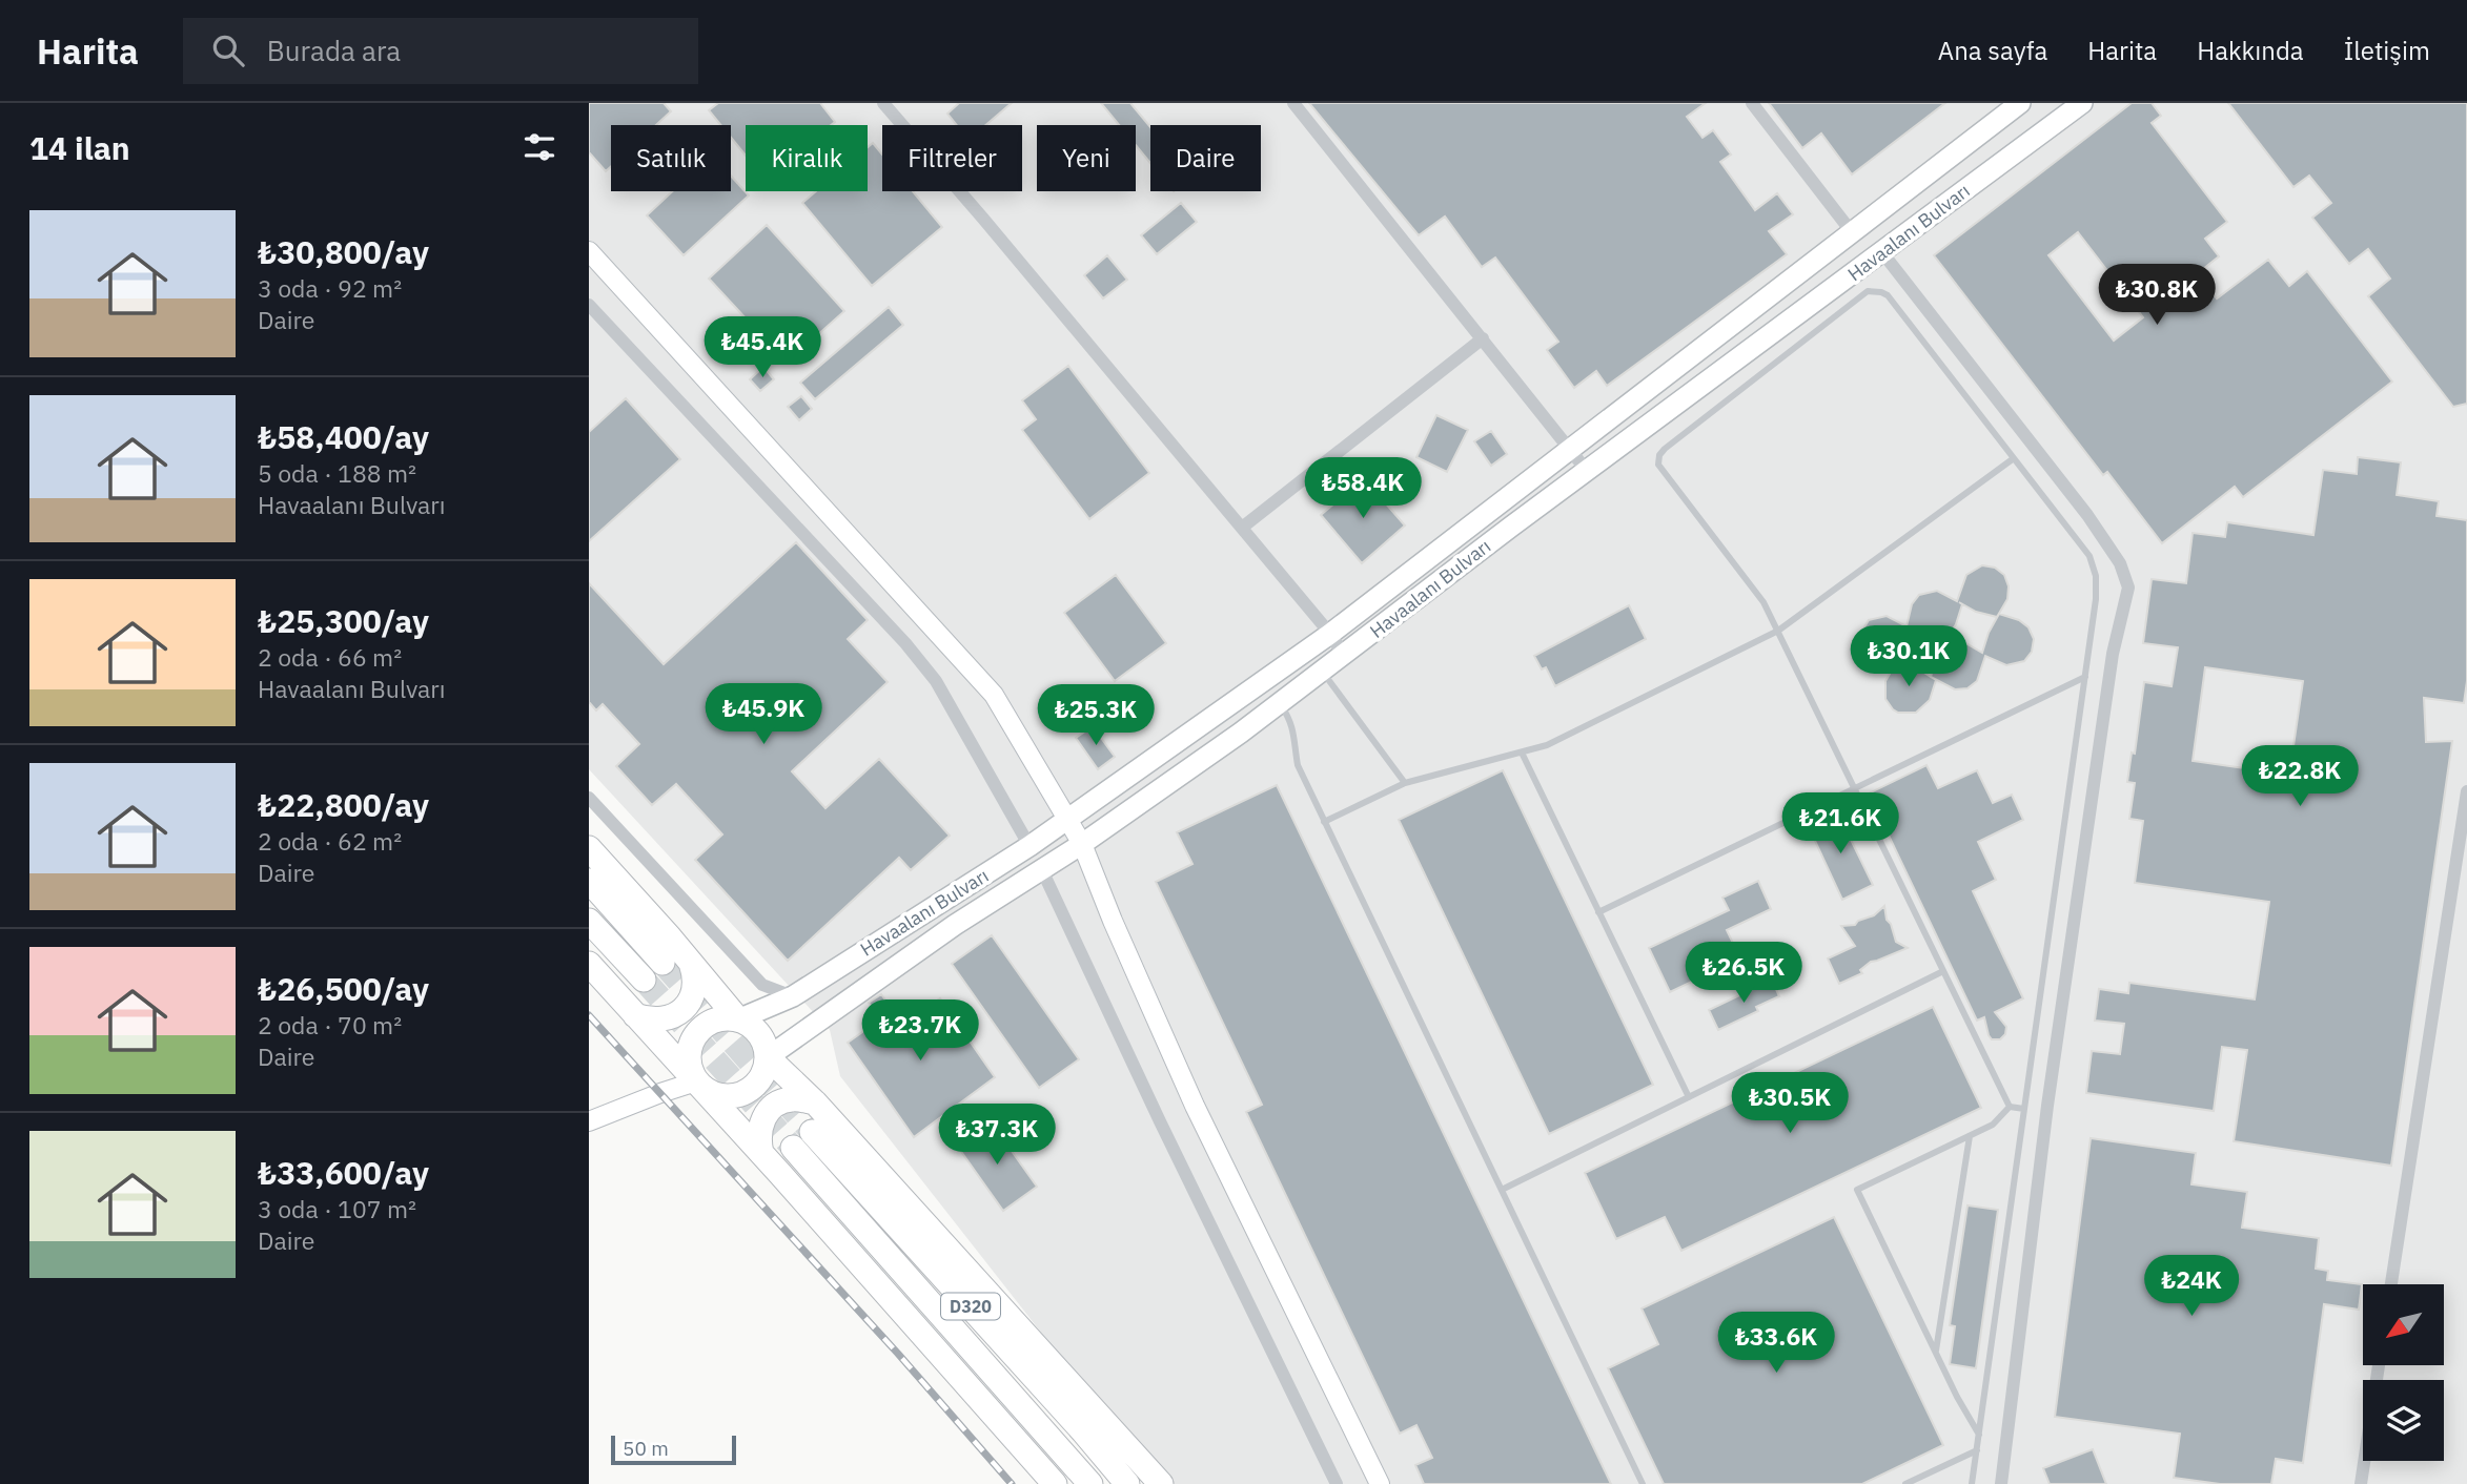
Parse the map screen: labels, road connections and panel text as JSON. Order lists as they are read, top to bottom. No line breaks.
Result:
{"streets":{"highway":["D320"],"main road":["Havaalanı Bulvarı"]},"scale_bar":"50 m","north":"bottom left","page":{"header":"Harita","search":"Burada ara","nav":["Ana sayfa","Harita","Hakkında","İletişim"],"heading":"14 ilan","chip":["Satılık","Kiralık","Filtreler","Yeni","Daire"],"list":[{"name":"₺30,800/ay","note":"3 oda · 92 m² · Daire"},{"name":"₺58,400/ay","note":"5 oda · 188 m² · Havaalanı Bulvarı"},{"name":"₺25,300/ay","note":"2 oda · 66 m² · Havaalanı Bulvarı"},{"name":"₺22,800/ay","note":"2 oda · 62 m² · Daire"},{"name":"₺26,500/ay","note":"2 oda · 70 m² · Daire"},{"name":"₺33,600/ay","note":"3 oda · 107 m² · Daire"}],"price":["₺30.8K","₺45.4K","₺58.4K","₺30.1K","₺45.9K","₺25.3K","₺22.8K","₺21.6K","₺26.5K","₺23.7K","₺30.5K","₺37.3K","₺24K","₺33.6K"],"scale":"50 m"}}
